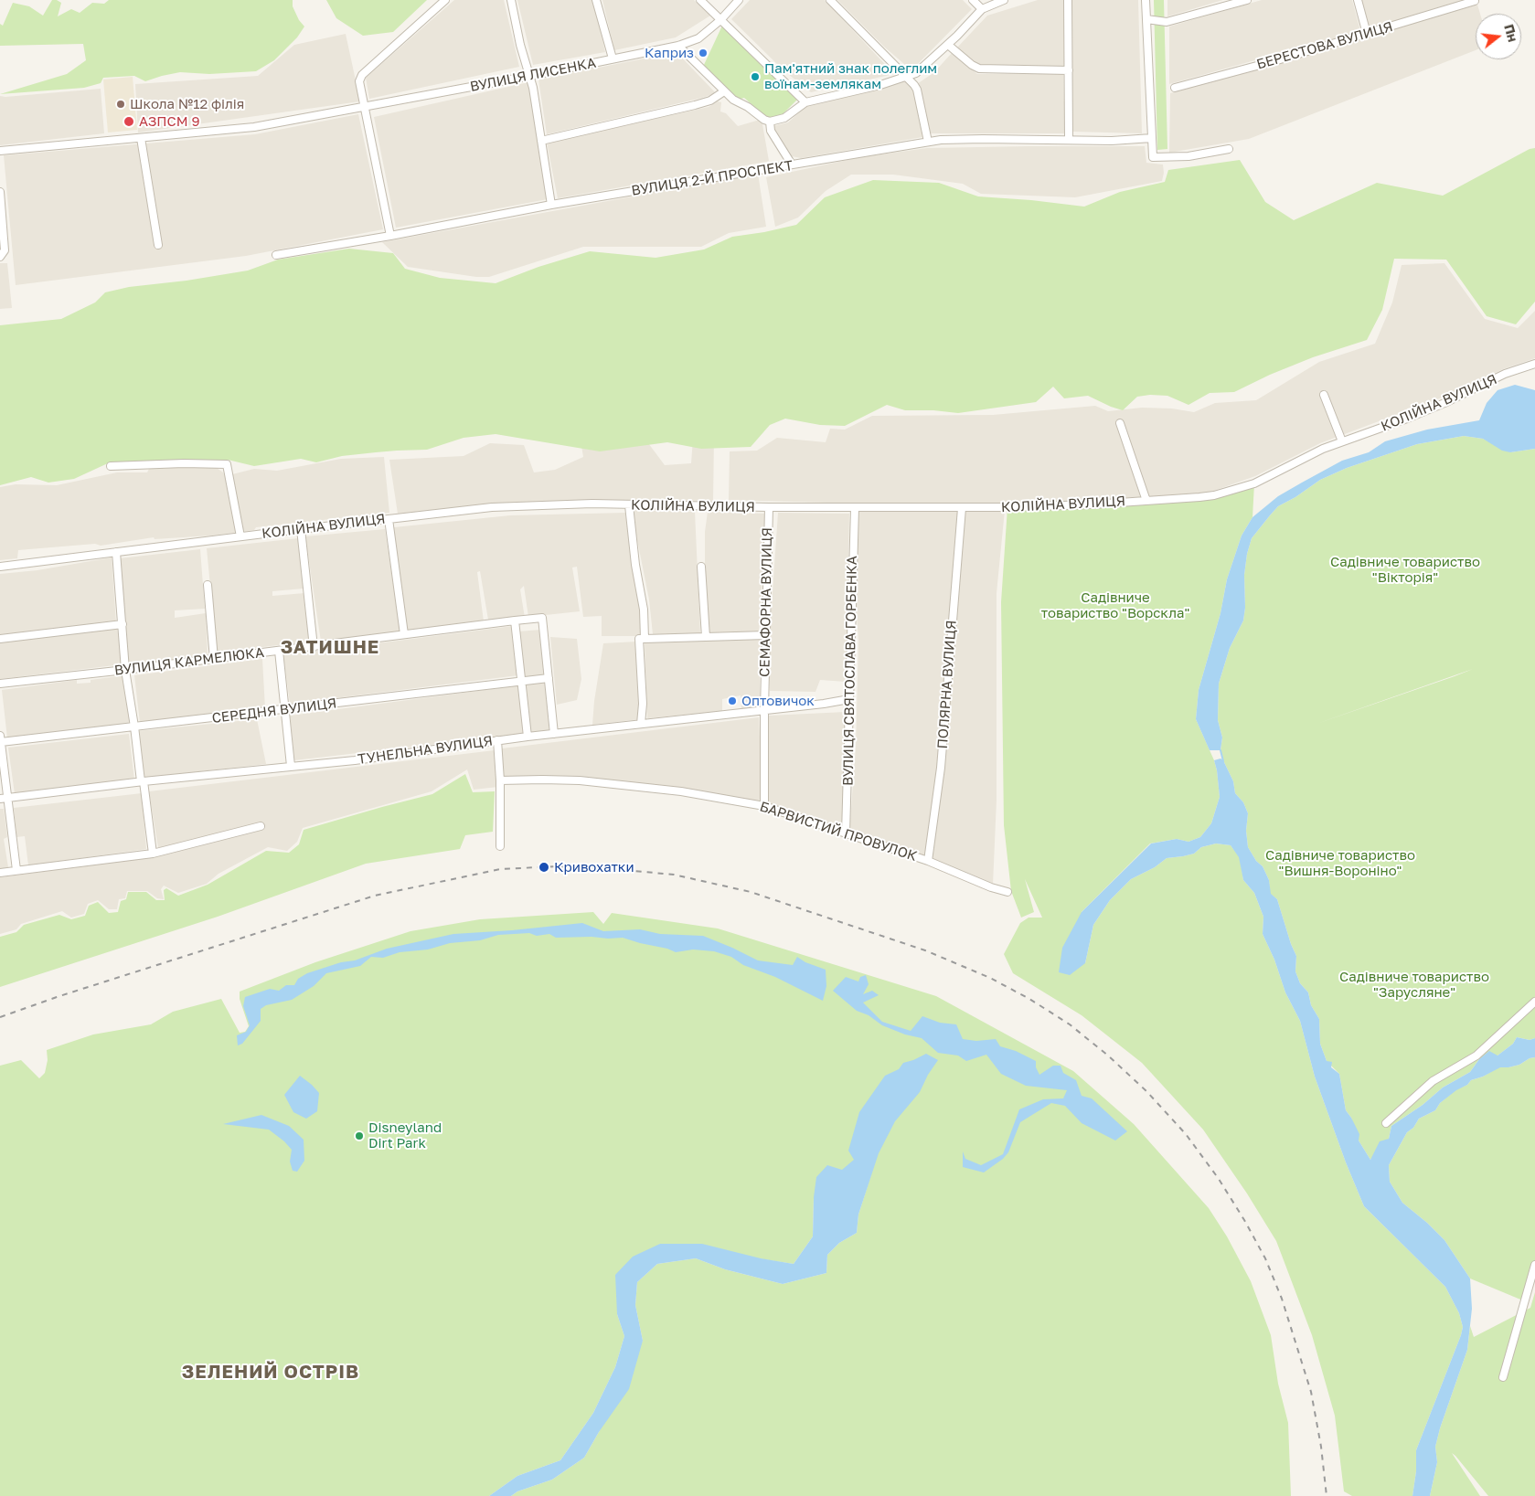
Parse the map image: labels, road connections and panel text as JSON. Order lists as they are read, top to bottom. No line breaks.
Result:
{"streets":{"street":["БЕРЕСТОВА ВУЛИЦЯ","ВУЛИЦЯ ЛИСЕНКА","ВУЛИЦЯ 2-Й ПРОСПЕКТ","КОЛІЙНА ВУЛИЦЯ","СЕМАФОРНА ВУЛИЦЯ","ВУЛИЦЯ КАРМЕЛЮКА","ВУЛИЦЯ СВЯТОСЛАВА ГОРБЕНКА","ПОЛЯРНА ВУЛИЦЯ","СЕРЕДНЯ ВУЛИЦЯ","ТУНЕЛЬНА ВУЛИЦЯ","БАРВИСТИЙ ПРОВУЛОК"]},"crossings":[["КОЛІЙНА ВУЛИЦЯ","СЕМАФОРНА ВУЛИЦЯ"],["КОЛІЙНА ВУЛИЦЯ","ВУЛИЦЯ СВЯТОСЛАВА ГОРБЕНКА"],["КОЛІЙНА ВУЛИЦЯ","ПОЛЯРНА ВУЛИЦЯ"],["СЕМАФОРНА ВУЛИЦЯ","ТУНЕЛЬНА ВУЛИЦЯ"],["СЕМАФОРНА ВУЛИЦЯ","БАРВИСТИЙ ПРОВУЛОК"],["ВУЛИЦЯ КАРМЕЛЮКА","СЕРЕДНЯ ВУЛИЦЯ"],["ВУЛИЦЯ СВЯТОСЛАВА ГОРБЕНКА","ТУНЕЛЬНА ВУЛИЦЯ"],["ВУЛИЦЯ СВЯТОСЛАВА ГОРБЕНКА","БАРВИСТИЙ ПРОВУЛОК"],["ПОЛЯРНА ВУЛИЦЯ","БАРВИСТИЙ ПРОВУЛОК"]],"districts":["ЗАТИШНЕ","ЗЕЛЕНИЙ ОСТРІВ"],"parks":["Садівниче товариство \"Вікторія\"","Садівниче товариство \"Ворскла\"","Садівниче товариство \"Вишня-Вороніно\"","Садівниче товариство \"Зарусляне\""],"places":["Каприз","Пам'ятний знак полеглим воїнам-землякам","Школа №12 філія","АЗПСМ 9","Оптовичок","Кривохатки","Disneyland Dirt Park"],"north":"right"}
